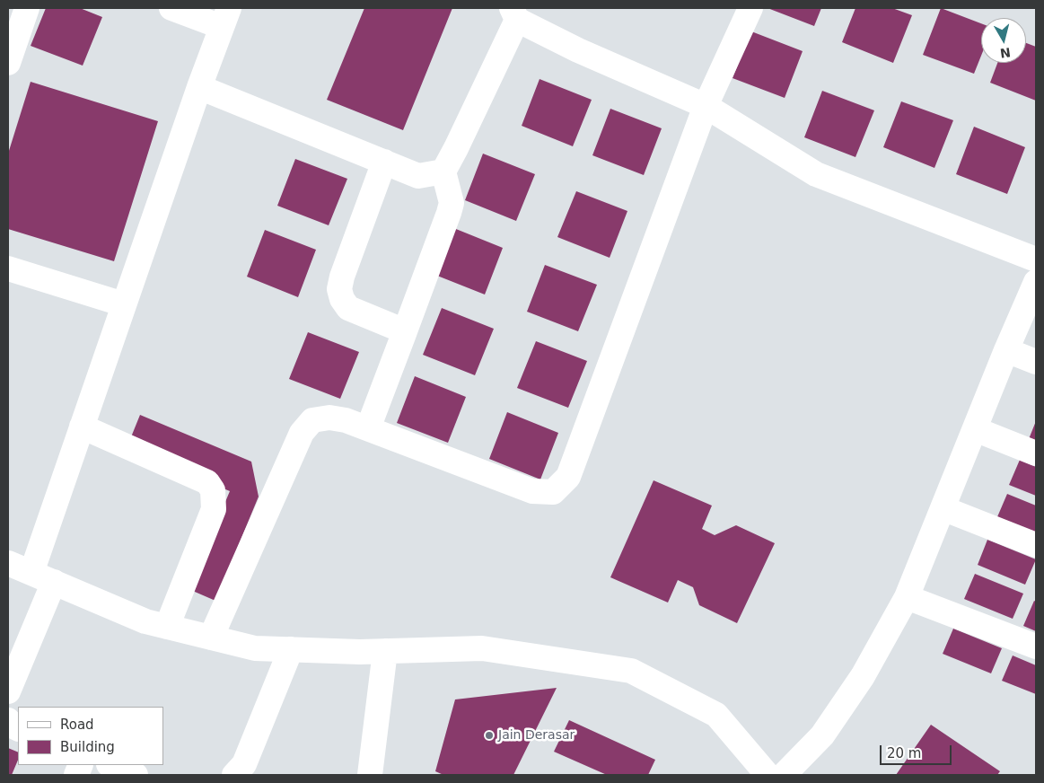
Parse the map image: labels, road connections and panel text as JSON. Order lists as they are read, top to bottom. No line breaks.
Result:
{"places":["Jain Derasar"],"legend":["Road","Building"],"scale_bar":"20 m","north":"bottom"}
